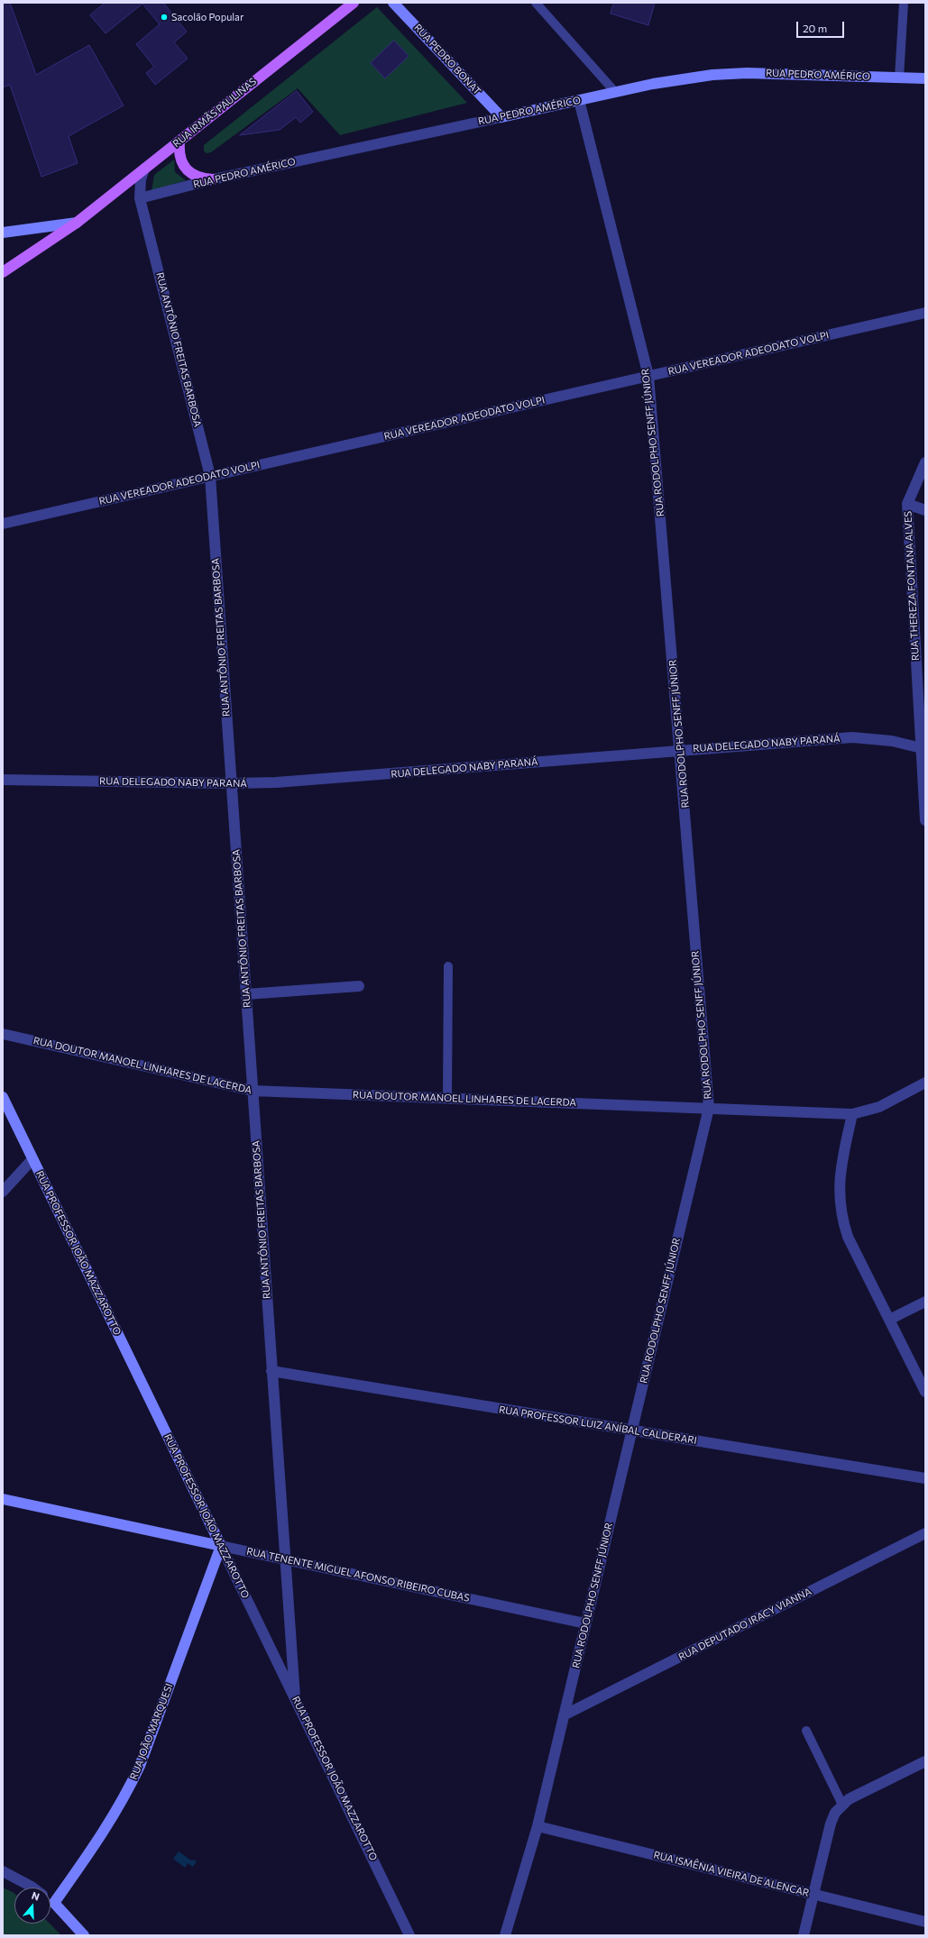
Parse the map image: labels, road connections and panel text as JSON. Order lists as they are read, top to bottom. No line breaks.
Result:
{"streets":{"main road":["RUA IRMÃS PAULINAS"],"street":["RUA PEDRO BONAT","RUA PEDRO AMÉRICO","RUA ANTÔNIO FREITAS BARBOSA","RUA VEREADOR ADEODATO VOLPI","RUA RODOLPHO SENFF JÚNIOR","RUA THEREZA FONTANA ALVES","RUA DELEGADO NABY PARANÁ","RUA DOUTOR MANOEL LINHARES DE LACERDA","RUA PROFESSOR JOÃO MAZZAROTTO","RUA PROFESSOR LUIZ ANÍBAL CALDERARI","RUA TENENTE MIGUEL AFONSO RIBEIRO CUBAS","RUA DEPUTADO IRACY VIANNA","RUA JOÃO MARQUESI","RUA ISMÊNIA VIEIRA DE ALENCAR"]},"crossings":[["RUA PEDRO BONAT","RUA PEDRO AMÉRICO"],["RUA PEDRO AMÉRICO","RUA ANTÔNIO FREITAS BARBOSA"],["RUA PEDRO AMÉRICO","RUA RODOLPHO SENFF JÚNIOR"],["RUA IRMÃS PAULINAS","RUA ANTÔNIO FREITAS BARBOSA"],["RUA ANTÔNIO FREITAS BARBOSA","RUA VEREADOR ADEODATO VOLPI"],["RUA ANTÔNIO FREITAS BARBOSA","RUA DELEGADO NABY PARANÁ"],["RUA ANTÔNIO FREITAS BARBOSA","RUA DOUTOR MANOEL LINHARES DE LACERDA"],["RUA ANTÔNIO FREITAS BARBOSA","RUA PROFESSOR JOÃO MAZZAROTTO"],["RUA ANTÔNIO FREITAS BARBOSA","RUA PROFESSOR LUIZ ANÍBAL CALDERARI"],["RUA ANTÔNIO FREITAS BARBOSA","RUA TENENTE MIGUEL AFONSO RIBEIRO CUBAS"],["RUA VEREADOR ADEODATO VOLPI","RUA RODOLPHO SENFF JÚNIOR"],["RUA RODOLPHO SENFF JÚNIOR","RUA DELEGADO NABY PARANÁ"],["RUA RODOLPHO SENFF JÚNIOR","RUA DOUTOR MANOEL LINHARES DE LACERDA"],["RUA RODOLPHO SENFF JÚNIOR","RUA PROFESSOR LUIZ ANÍBAL CALDERARI"],["RUA RODOLPHO SENFF JÚNIOR","RUA TENENTE MIGUEL AFONSO RIBEIRO CUBAS"],["RUA RODOLPHO SENFF JÚNIOR","RUA DEPUTADO IRACY VIANNA"],["RUA RODOLPHO SENFF JÚNIOR","RUA ISMÊNIA VIEIRA DE ALENCAR"],["RUA THEREZA FONTANA ALVES","RUA DELEGADO NABY PARANÁ"],["RUA PROFESSOR JOÃO MAZZAROTTO","RUA TENENTE MIGUEL AFONSO RIBEIRO CUBAS"],["RUA PROFESSOR JOÃO MAZZAROTTO","RUA JOÃO MARQUESI"],["RUA TENENTE MIGUEL AFONSO RIBEIRO CUBAS","RUA JOÃO MARQUESI"]],"places":["Sacolão Popular"],"scale_bar":"20 m","north":"top"}
